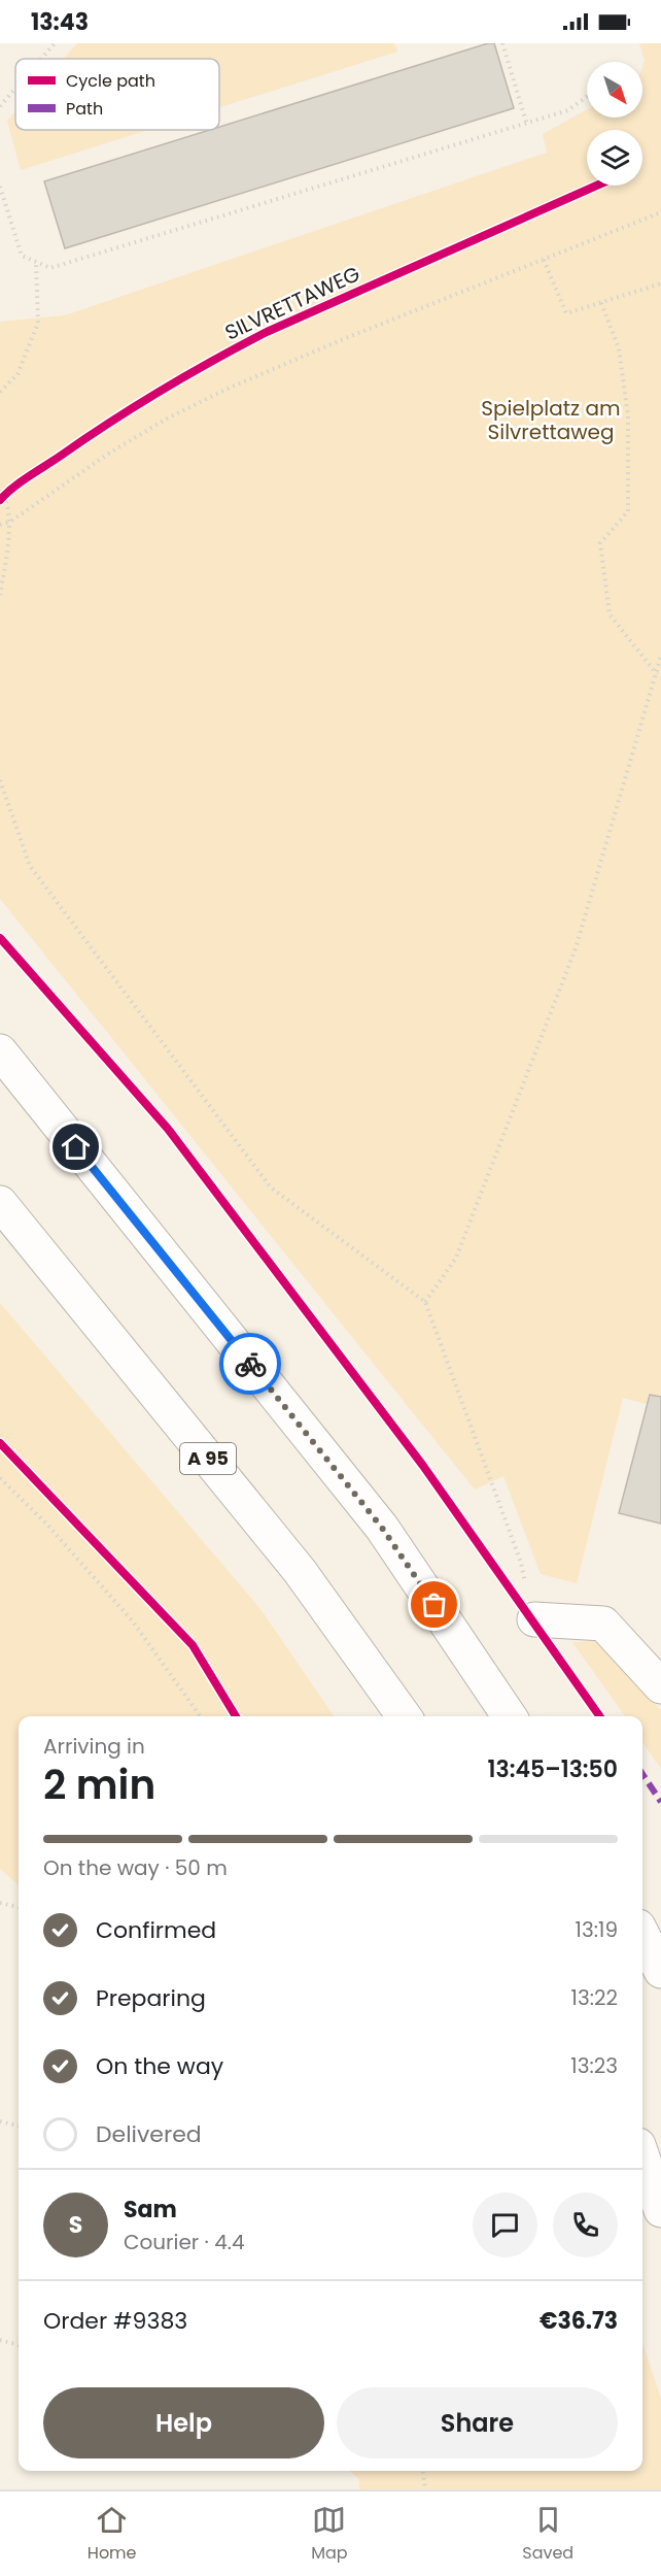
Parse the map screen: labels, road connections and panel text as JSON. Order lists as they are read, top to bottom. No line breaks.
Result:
{"streets":{"main road":["A 95"],"cycle path":["SILVRETTAWEG"]},"parks":["Spielplatz am Silvrettaweg"],"legend":["Cycle path","Path"],"north":"bottom right","page":{"status":"13:43","heading":["2 min","Arriving in","13:45–13:50"],"panel":["Sam","Courier · 4.4","Order #9383","€36.73"],"bar":"On the way · 50 m","list":[["Confirmed","13:19"],["Preparing","13:22"],["On the way","13:23"],"Delivered"],"round":"S","buttons":["Help","Share"],"tabs":["Home","Map","Saved"]}}
